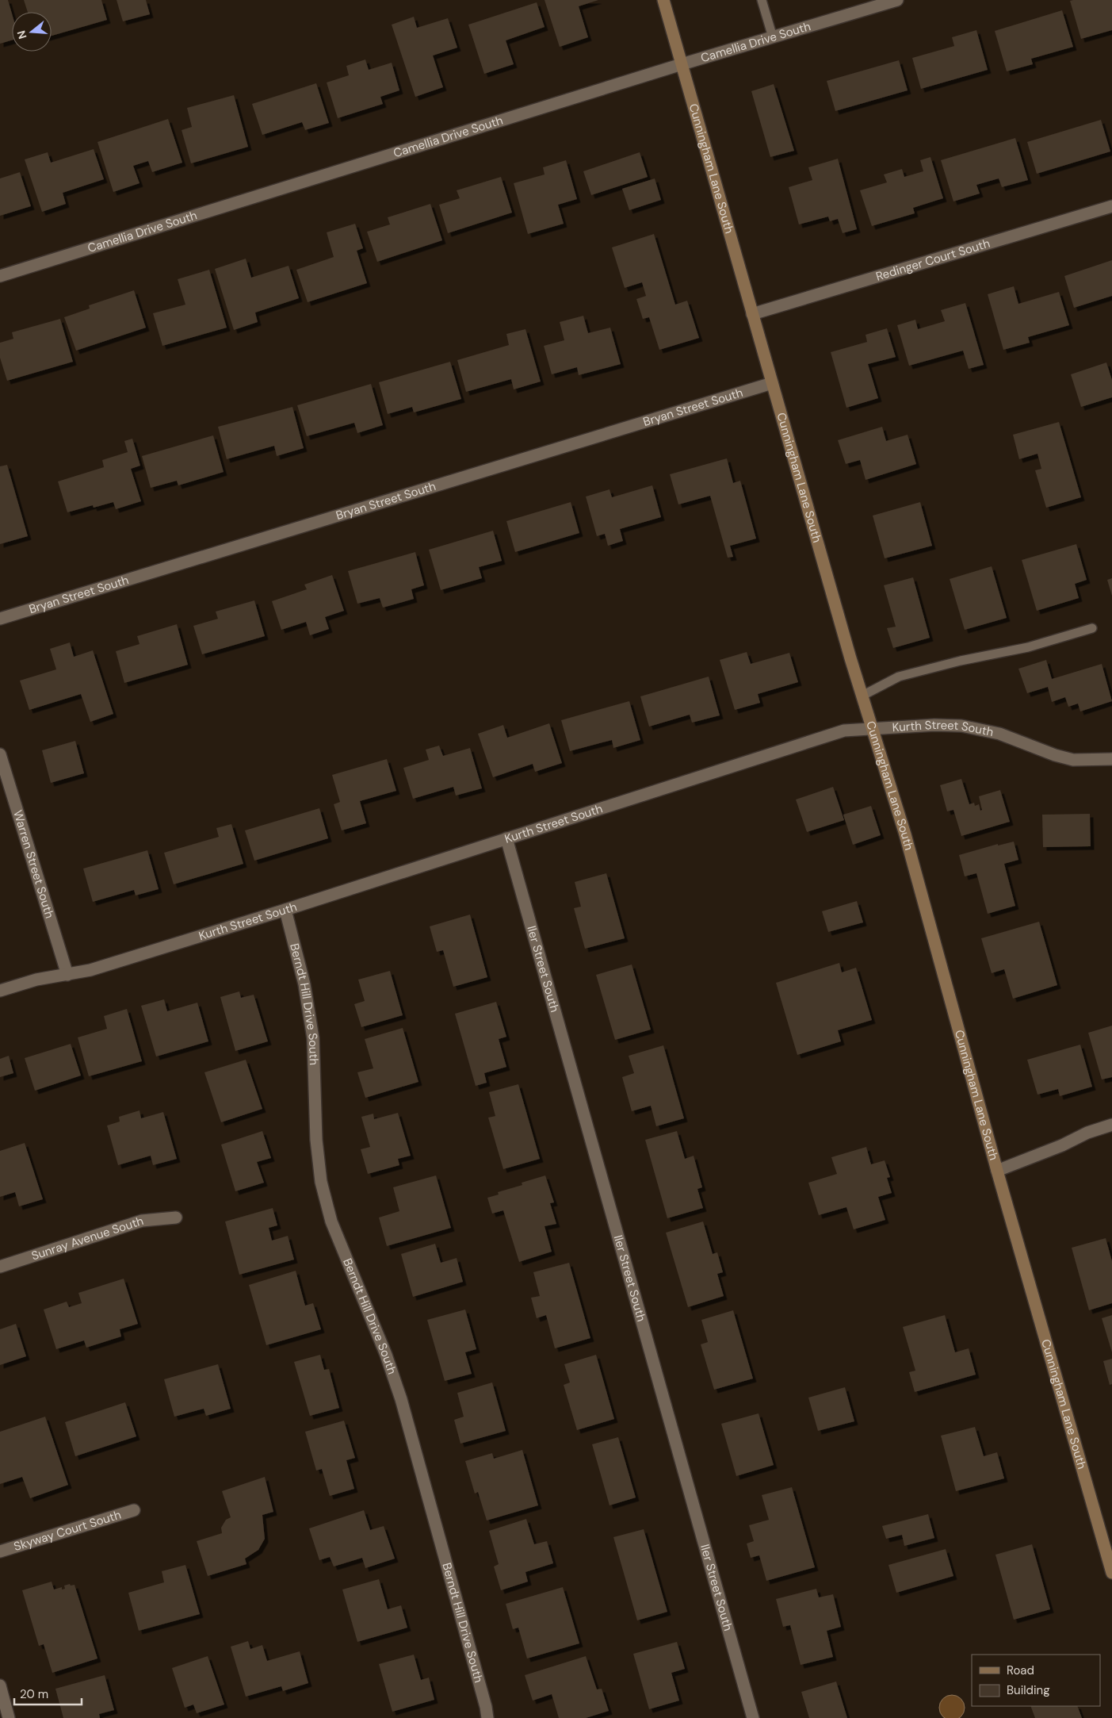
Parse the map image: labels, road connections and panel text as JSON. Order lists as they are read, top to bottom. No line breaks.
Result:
{"streets":{"street":["Camellia Drive South","Cunningham Lane South","Redinger Court South","Bryan Street South","Kurth Street South","Warren Street South","Iler Street South","Berndt Hill Drive South","Sunray Avenue South","Skyway Court South"]},"crossings":[["Camellia Drive South","Cunningham Lane South"],["Cunningham Lane South","Redinger Court South"],["Cunningham Lane South","Bryan Street South"],["Cunningham Lane South","Kurth Street South"],["Kurth Street South","Warren Street South"],["Kurth Street South","Iler Street South"],["Kurth Street South","Berndt Hill Drive South"]],"legend":["Road","Building"],"scale_bar":"20 m","north":"left"}
